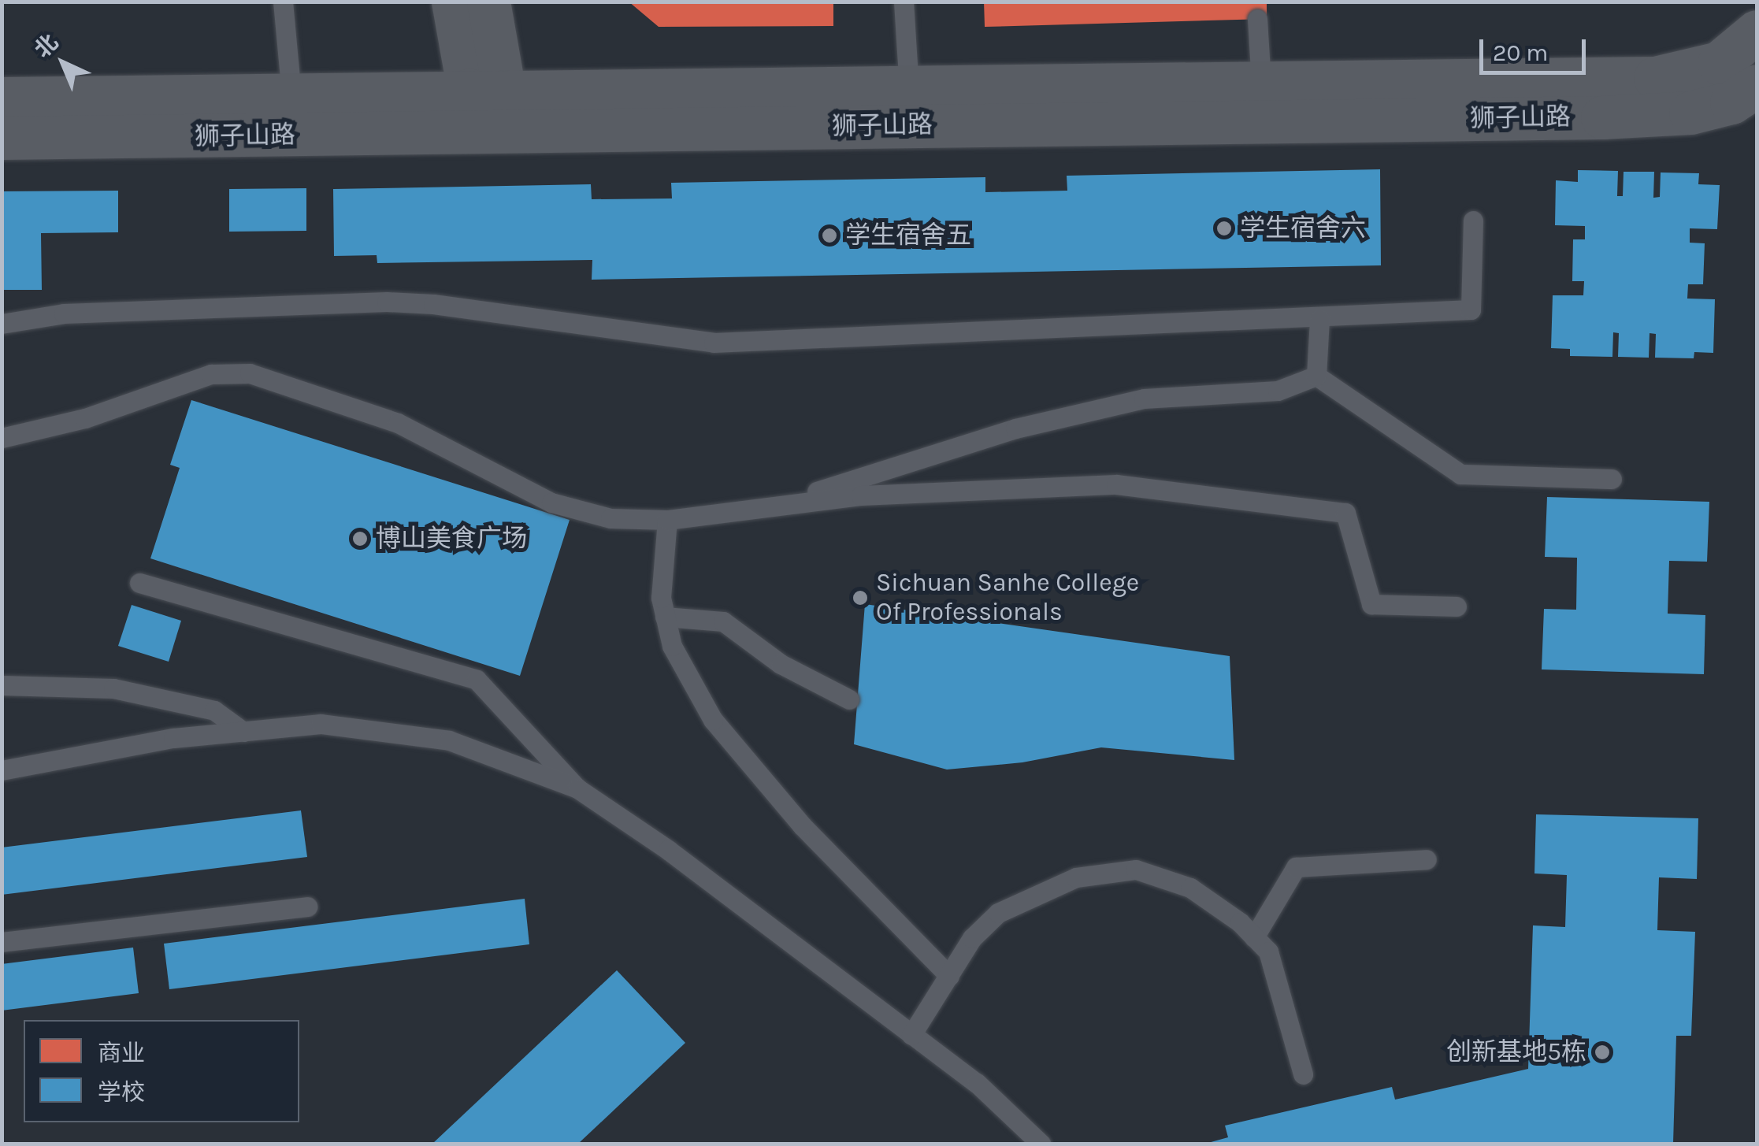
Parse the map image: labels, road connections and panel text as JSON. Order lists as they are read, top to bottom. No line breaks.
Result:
{"streets":{"street":["狮子山路"]},"places":["学生宿舍六","学生宿舍五","博山美食广场","Sichuan Sanhe College Of Professionals","创新基地5栋"],"legend":["商业","学校"],"scale_bar":"20 m","north":"top left"}
